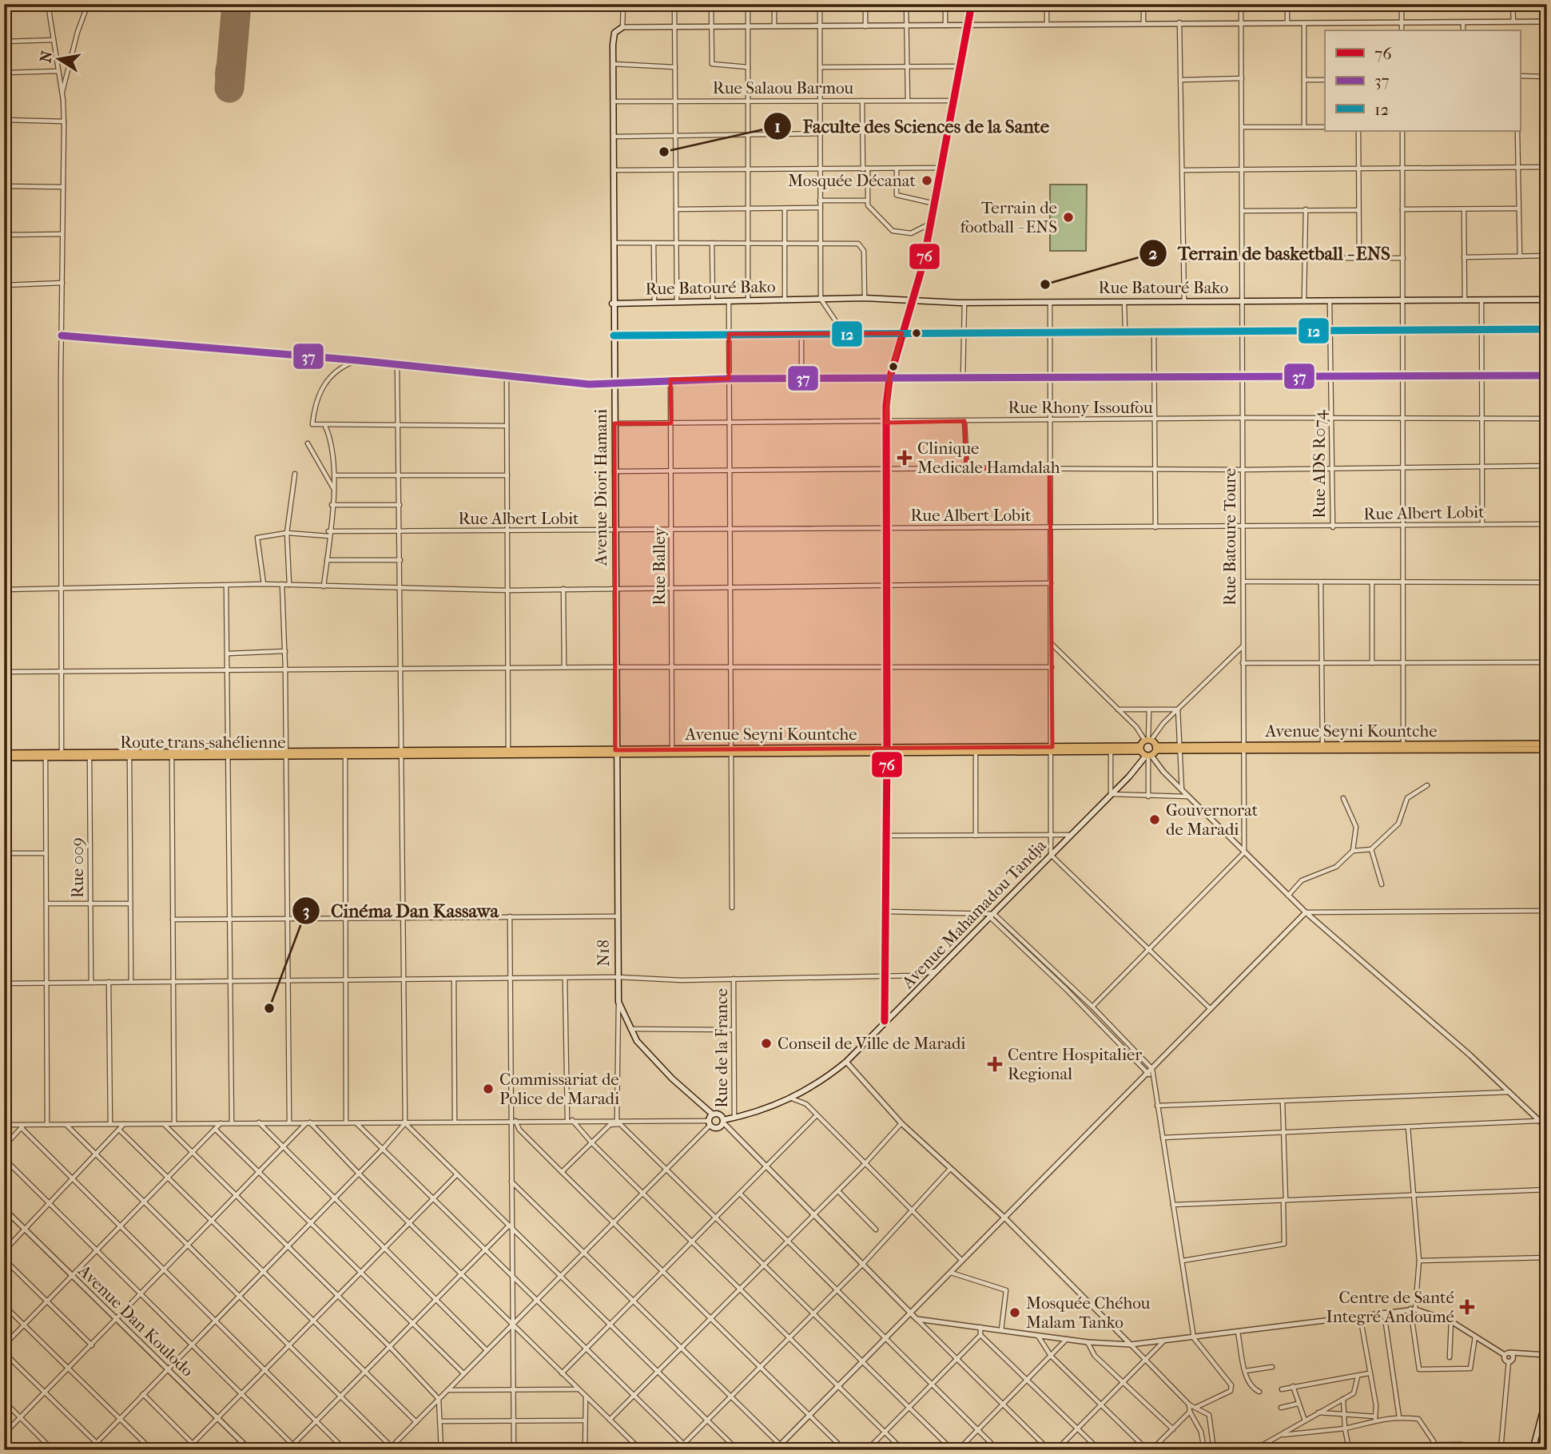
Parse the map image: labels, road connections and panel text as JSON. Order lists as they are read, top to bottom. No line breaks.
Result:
{"streets":{"highway":["Avenue Seyni Kountche","Route trans-sahélienne"],"main road":["Rue Batouré Bako","Avenue Diori Hamani","Avenue Mahamadou Tandja","N18"],"street":["Rue Salaou Barmou","Rue Rhony Issoufou","Rue ADS R074","Rue Albert Lobit","Rue Batoure Toure","Rue Balley","Rue 009","Rue de la France","Avenue Dan Koulodo"]},"crossings":[["Rue Salaou Barmou","Avenue Diori Hamani"],["Rue Batouré Bako","Rue ADS R074"],["Rue Batouré Bako","Avenue Diori Hamani"],["Rue Batouré Bako","Rue Batoure Toure"],["Rue Rhony Issoufou","Rue ADS R074"],["Rue Rhony Issoufou","Avenue Diori Hamani"],["Rue Rhony Issoufou","Rue Batoure Toure"],["Rue Rhony Issoufou","Rue Balley"],["Rue ADS R074","Rue Albert Lobit"],["Avenue Diori Hamani","Rue Albert Lobit"],["Avenue Diori Hamani","Avenue Seyni Kountche"],["Avenue Diori Hamani","N18"],["Rue Albert Lobit","Rue Batoure Toure"],["Rue Albert Lobit","Rue Balley"],["Rue Batoure Toure","Avenue Seyni Kountche"],["Rue Balley","Avenue Seyni Kountche"],["Avenue Seyni Kountche","Route trans-sahélienne"],["Avenue Seyni Kountche","Avenue Mahamadou Tandja"],["Avenue Seyni Kountche","N18"],["Route trans-sahélienne","Rue 009"],["Avenue Mahamadou Tandja","N18"],["Avenue Mahamadou Tandja","Rue de la France"]],"places":{"other":["Faculte des Sciences de la Sante","Mosquée Décanat","Terrain de football - ENS","Terrain de basketball - ENS","Gouvernorat de Maradi","Cinéma Dan Kassawa","Conseil de Ville de Maradi","Commissariat de Police de Maradi","Mosquée Chéhou Malam Tanko"],"health":["Clinique Medicale Hamdalah","Centre Hospitalier Regional","Centre de Santé Integré Andoumé"]},"lines":["transit line 76","transit line 12","transit line 37"],"legend":["76","37","12"],"north":"left"}
